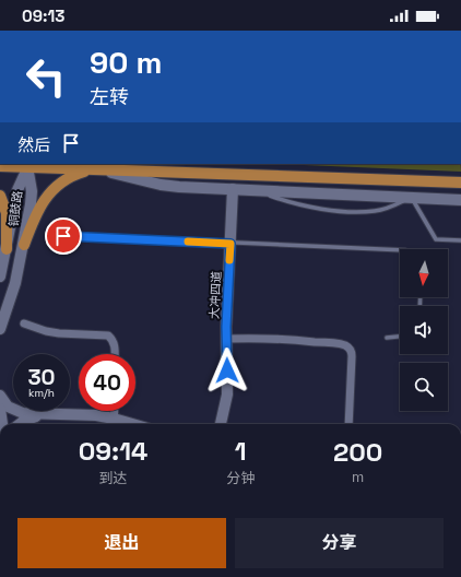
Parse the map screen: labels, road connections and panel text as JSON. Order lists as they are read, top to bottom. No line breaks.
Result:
{"streets":{"main road":["铜鼓路","大冲四道"]},"north":"bottom","page":{"status":"09:13","turn":["90 m","左转"],"then":"然后","speed":"30 km/h","limit":"40","eta":["09:14","到达","1","分钟","200","m"],"buttons":["退出","分享"]}}
